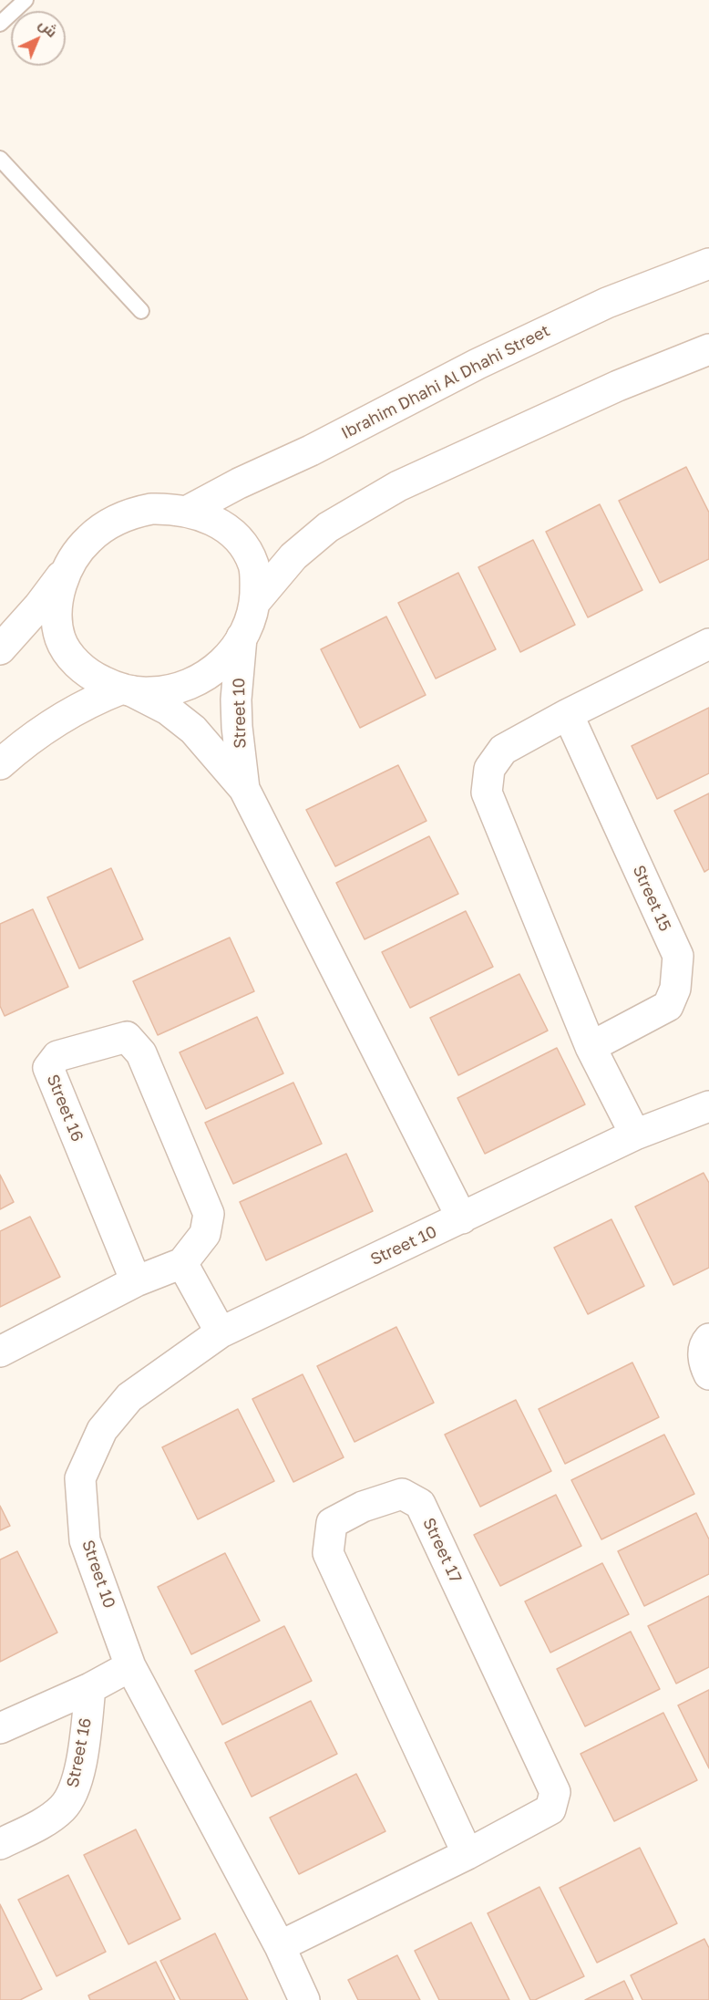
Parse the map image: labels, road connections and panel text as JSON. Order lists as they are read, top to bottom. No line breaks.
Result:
{"streets":{"street":["Ibrahim Dhahi Al Dhahi Street","Street 10","Street 15","Street 16","Street 17"]},"crossings":[["Ibrahim Dhahi Al Dhahi Street","Street 10"],["Street 10","Street 16"],["Street 10","Street 17"]],"north":"top right"}
